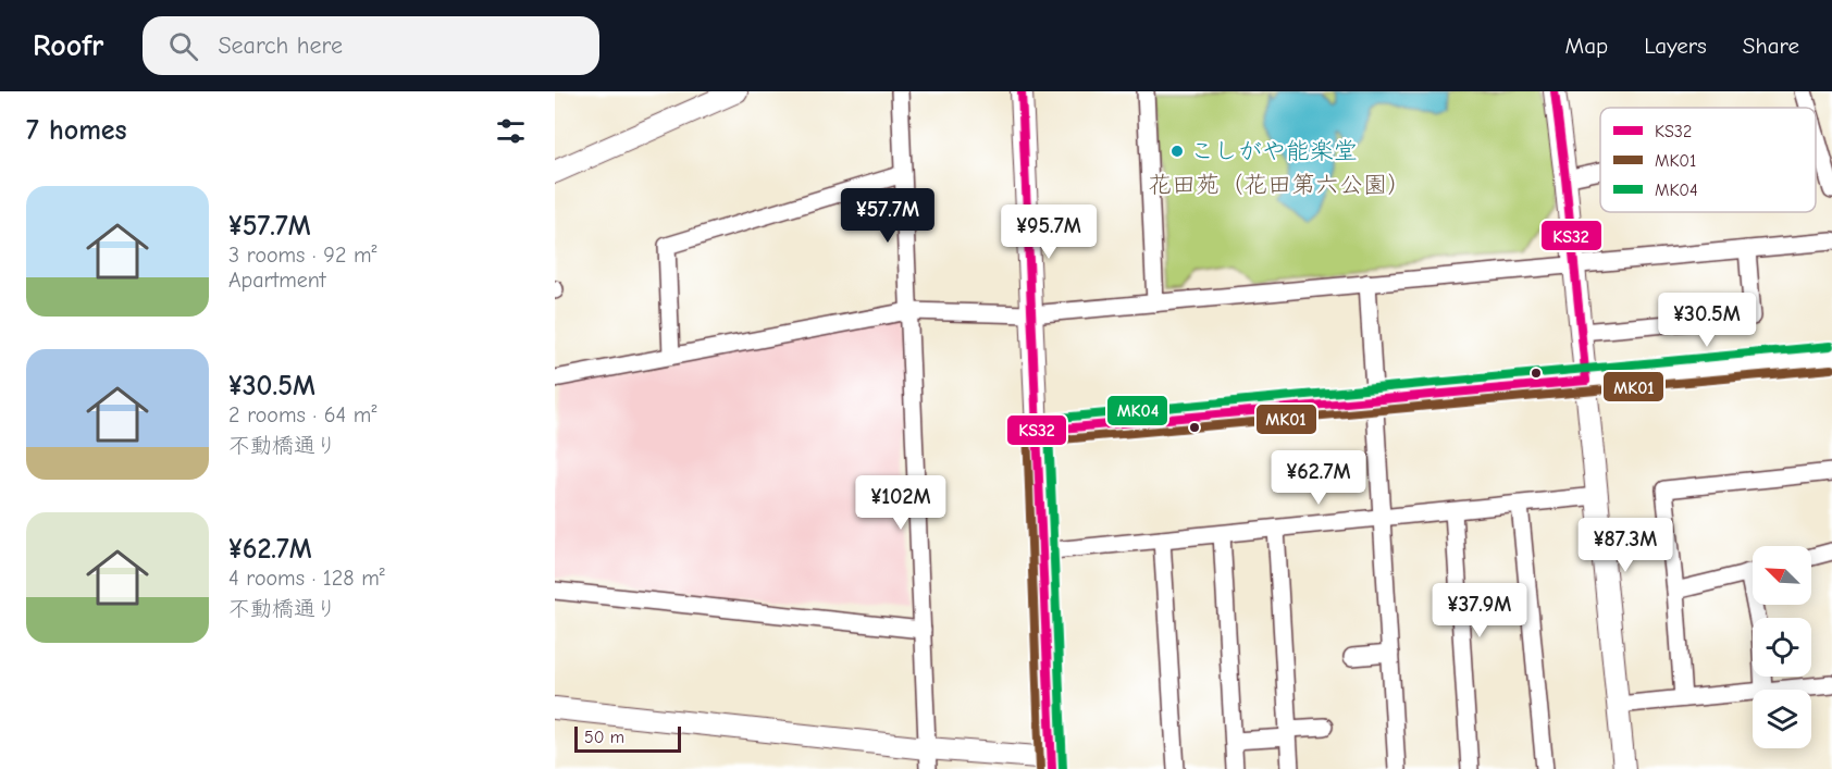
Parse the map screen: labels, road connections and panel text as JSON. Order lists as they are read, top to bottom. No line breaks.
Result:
{"parks":["花田苑（花田第六公園）"],"places":["こしがや能楽堂"],"lines":["transit line KS32","transit line MK04","transit line MK01"],"legend":["KS32","MK01","MK04"],"scale_bar":"50 m","north":"top left","page":{"header":"Roofr","search":"Search here","nav":["Map","Layers","Share"],"heading":"7 homes","list":[{"name":"¥57.7M","note":"3 rooms · 92 m² · Apartment"},{"name":"¥30.5M","note":"2 rooms · 64 m² · 不動橋通り"},{"name":"¥62.7M","note":"4 rooms · 128 m² · 不動橋通り"}],"price":["¥57.7M","¥95.7M","¥30.5M","¥62.7M","¥102M","¥87.3M","¥37.9M"],"scale":"50 m"}}
